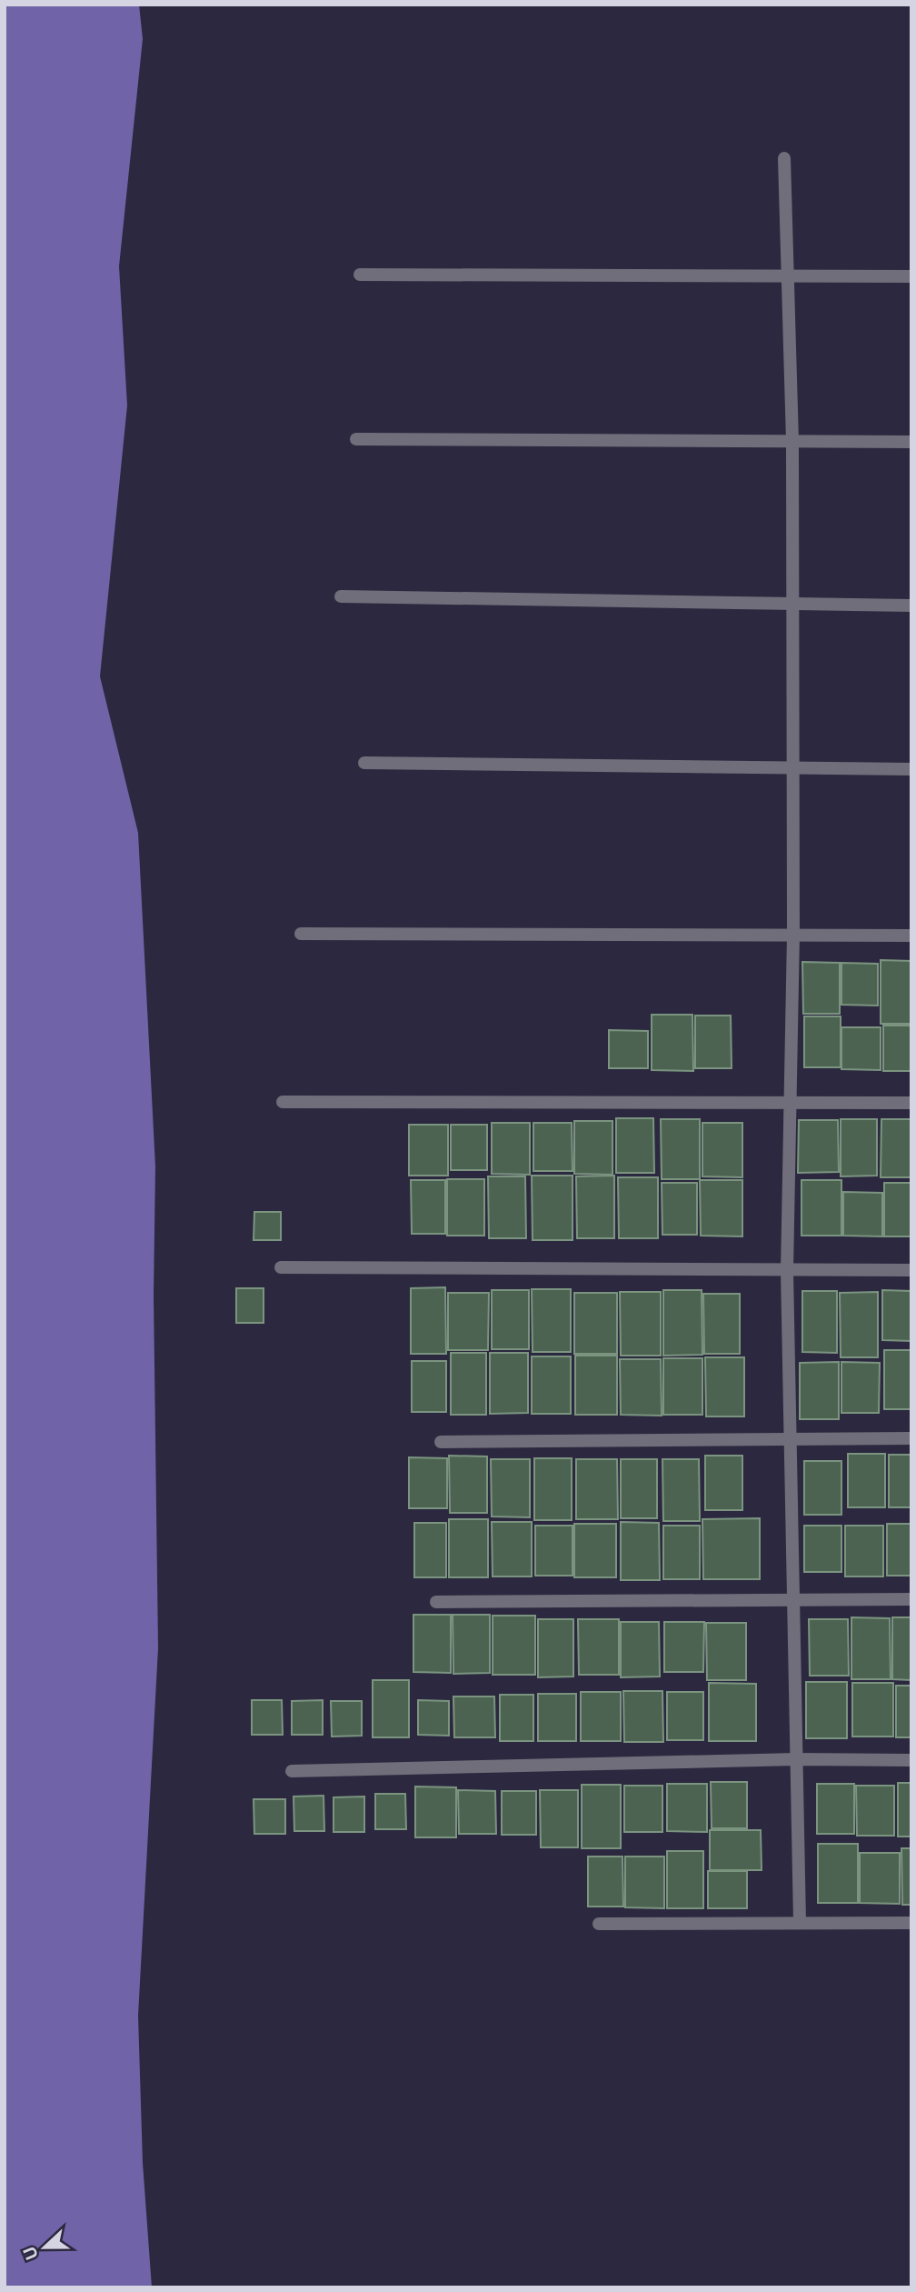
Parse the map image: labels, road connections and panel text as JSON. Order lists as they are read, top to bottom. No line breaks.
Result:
{"north":"left"}
